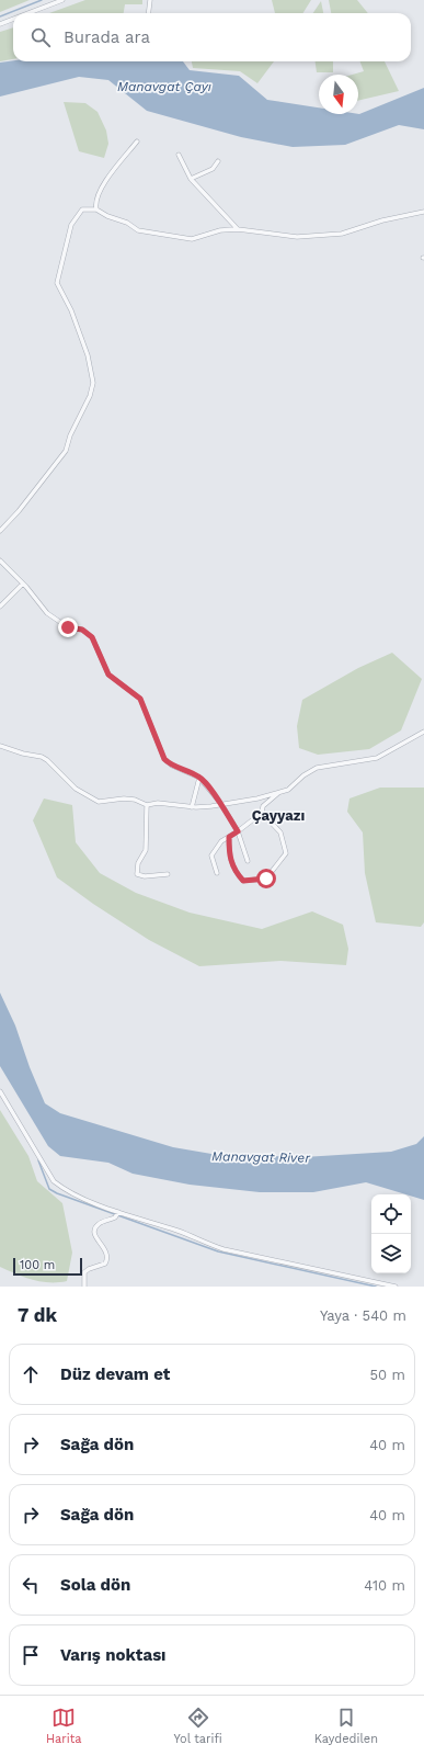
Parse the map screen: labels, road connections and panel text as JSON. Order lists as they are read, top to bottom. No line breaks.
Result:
{"districts":["Çayyazı"],"water":["Manavgat Çayı","Manavgat River"],"scale_bar":"100 m","north":"bottom","page":{"search":"Burada ara","scale":"100 m","heading":["7 dk","Yaya · 540 m"],"list":[["Düz devam et","50 m"],["Sağa dön","40 m"],["Sağa dön","40 m"],["Sola dön","410 m"],"Varış noktası"],"nav":["Harita","Yol tarifi","Kaydedilen"]}}
